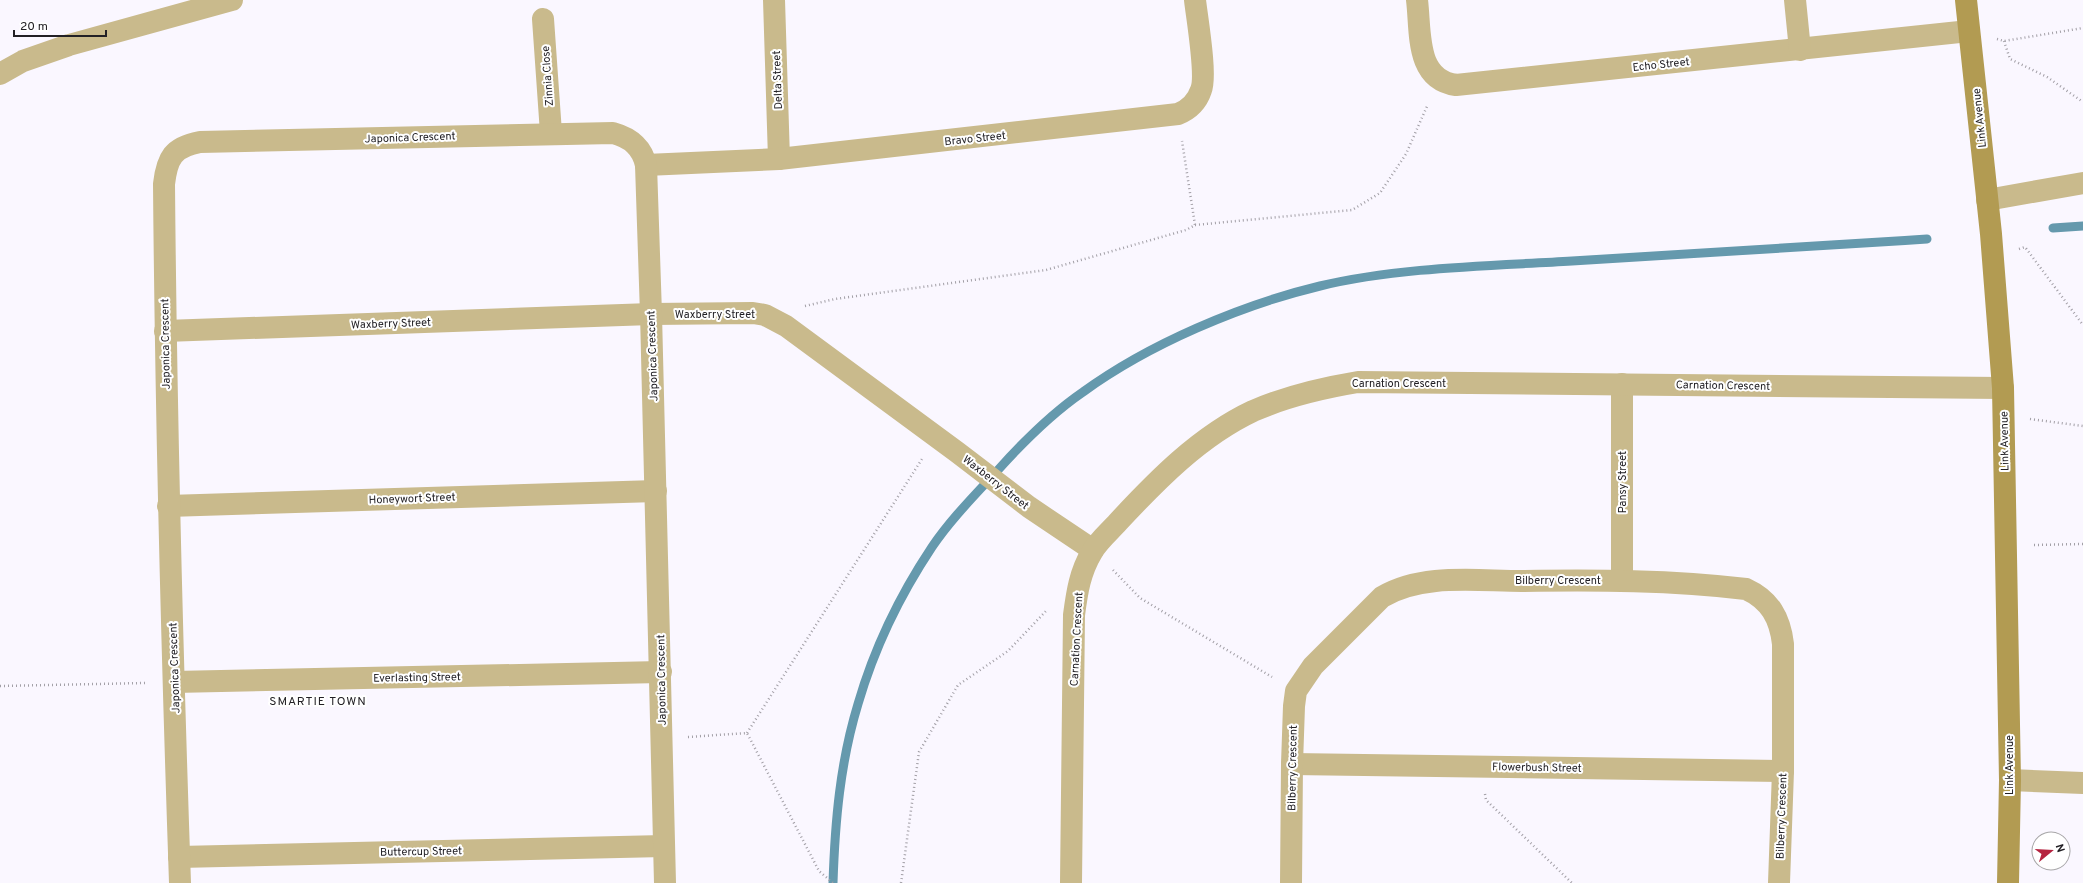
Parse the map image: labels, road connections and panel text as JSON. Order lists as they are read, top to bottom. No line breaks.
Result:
{"streets":{"street":["Echo Street","Zinnia Close","Delta Street","Link Avenue","Japonica Crescent","Bravo Street","Waxberry Street","Carnation Crescent","Pansy Street","Honeywort Street","Bilberry Crescent","Everlasting Street","Flowerbush Street","Buttercup Street"]},"crossings":[["Echo Street","Link Avenue"],["Zinnia Close","Japonica Crescent"],["Delta Street","Bravo Street"],["Link Avenue","Carnation Crescent"],["Japonica Crescent","Bravo Street"],["Japonica Crescent","Waxberry Street"],["Japonica Crescent","Honeywort Street"],["Japonica Crescent","Everlasting Street"],["Japonica Crescent","Buttercup Street"],["Waxberry Street","Carnation Crescent"],["Carnation Crescent","Pansy Street"],["Pansy Street","Bilberry Crescent"],["Bilberry Crescent","Flowerbush Street"]],"districts":["SMARTIE TOWN"],"scale_bar":"20 m","north":"right"}
